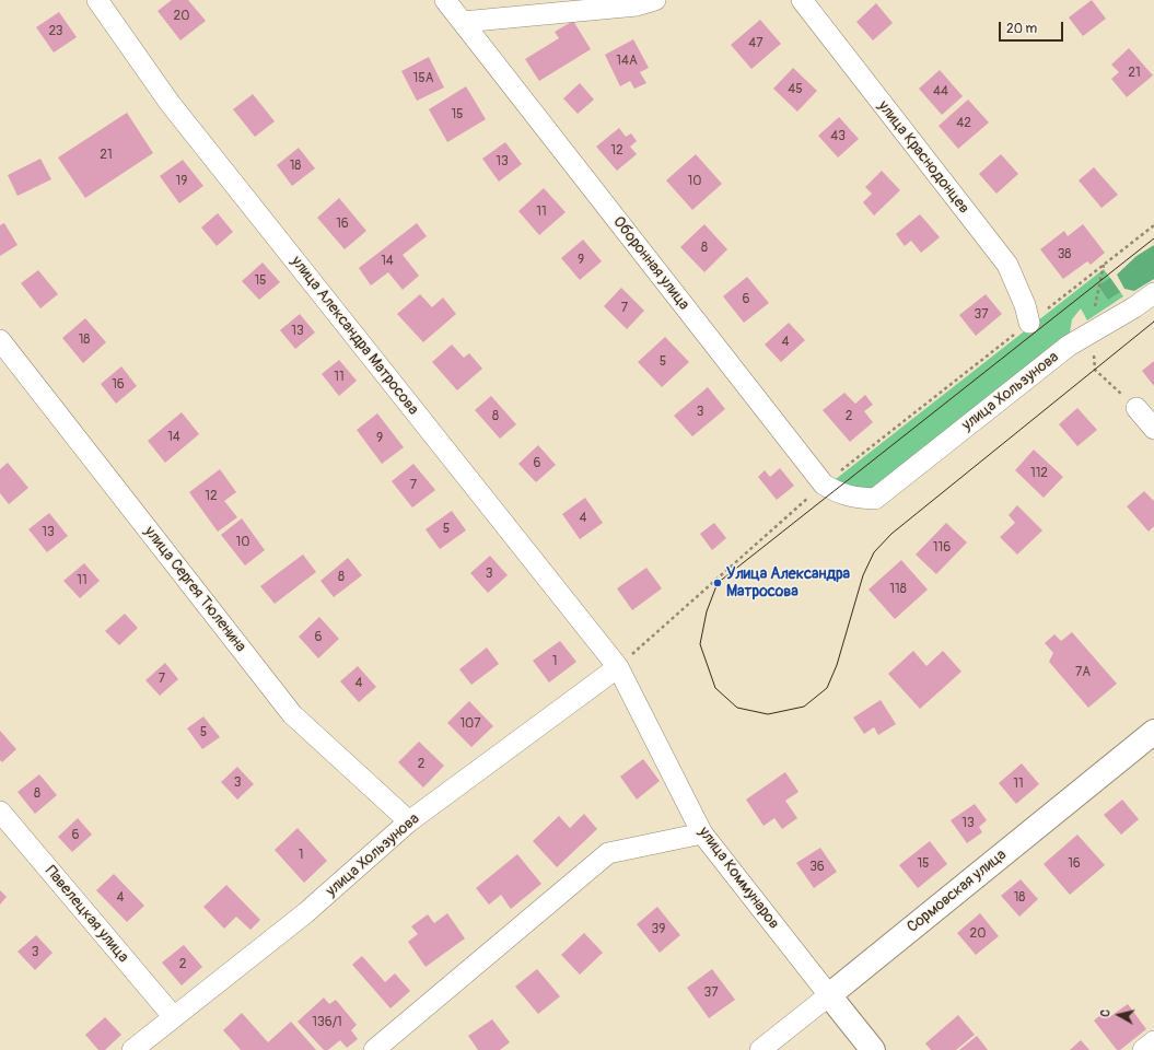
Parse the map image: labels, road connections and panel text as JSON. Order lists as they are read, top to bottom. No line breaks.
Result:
{"streets":{"street":["улица Краснодонцев","Оборонная улица","улица Александра Матросова","улица Хользунова","улица Сергея Тюленина","улица Коммунаров","Сормовская улица","Павелецкая улица"]},"crossings":[["Оборонная улица","улица Хользунова"],["улица Александра Матросова","улица Хользунова"],["улица Александра Матросова","улица Коммунаров"],["улица Хользунова","улица Сергея Тюленина"],["улица Хользунова","улица Коммунаров"],["улица Хользунова","Павелецкая улица"],["улица Коммунаров","Сормовская улица"]],"places":["Улица Александра Матросова"],"house_numbers":["20","23","47","14А","21","15А","45","44","15","42","43","12","21","13","18","19","10","11","16","8","38","9","14","15","6","7","37","13","18","4","5","11","16","3","8","2","14","9","6","112","7","12","4","5","13","10","116","3","8","11","118","6","1","7А","7","4","107","5","2","3","11","8","13","6","1","15","16","36","4","18","39","20","3","2","37","136/1"],"scale_bar":"20 m","north":"left"}
